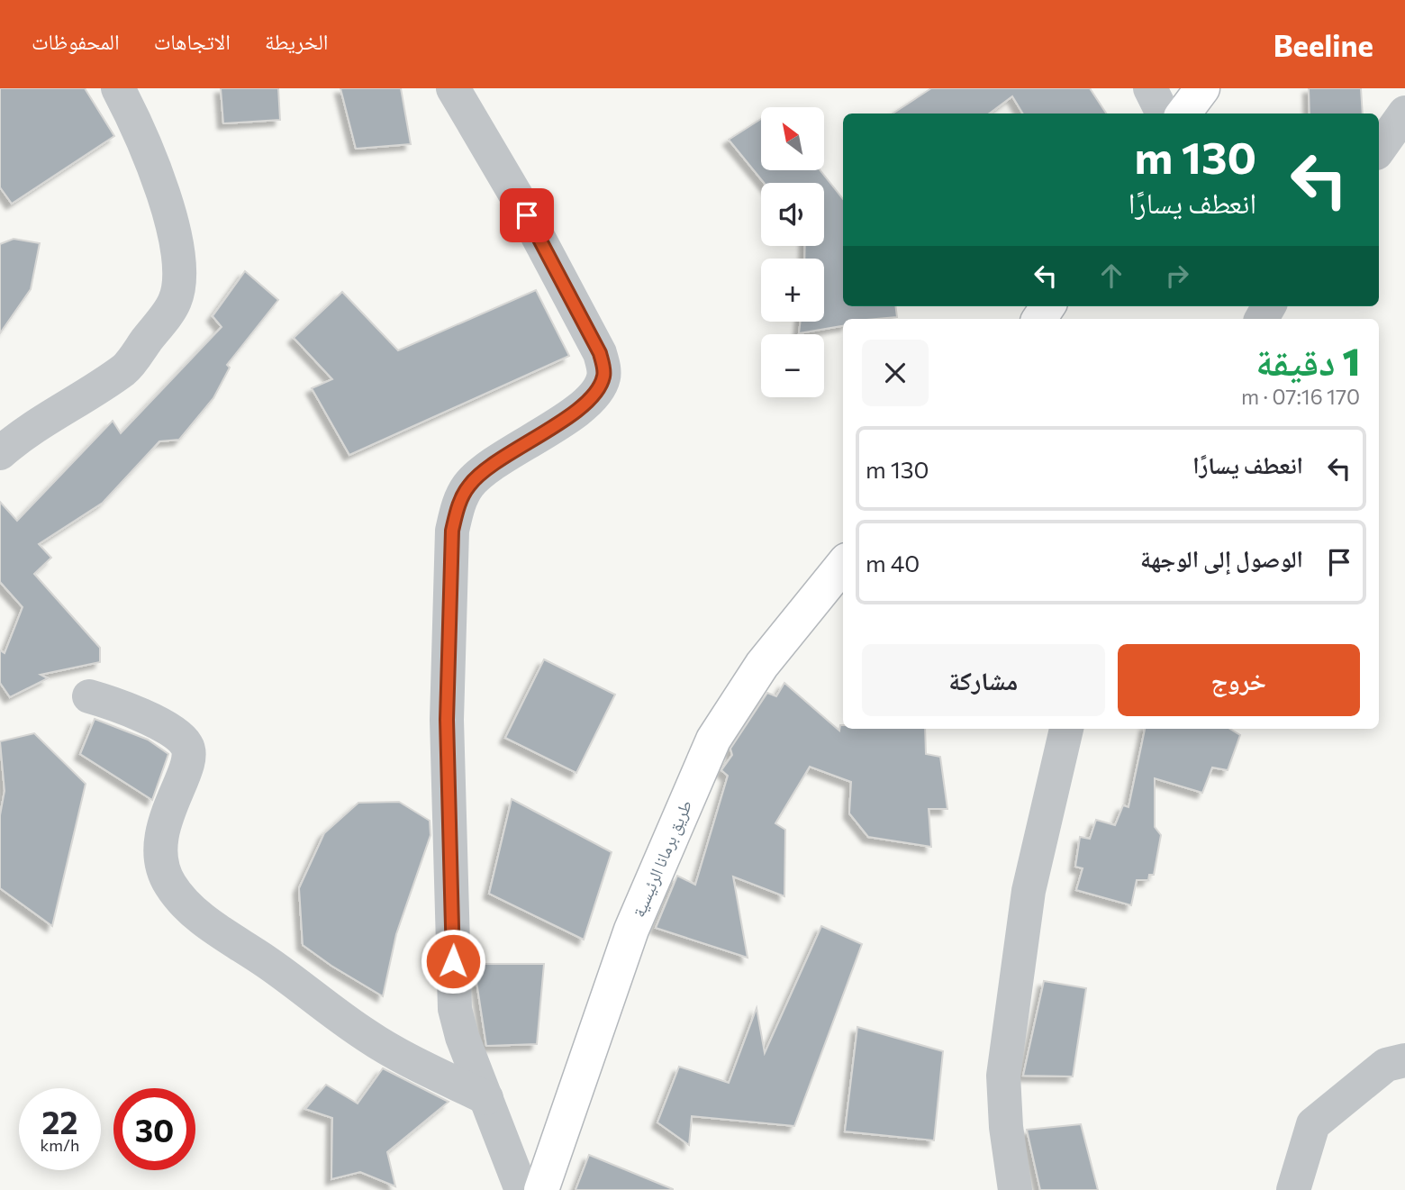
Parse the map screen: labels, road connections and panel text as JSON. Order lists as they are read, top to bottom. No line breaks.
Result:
{"streets":{"main road":["طريق برمانا الرئيسية"]},"north":"top left","page":{"header":"Beeline","nav":["الخريطة","الاتجاهات","المحفوظات"],"map_buttons":["+","−"],"turn":["130 m","انعطف يسارًا"],"heading":["1 دقيقة","170 m · 07:16"],"list":[{"name":"انعطف يسارًا","value":"130 m"},{"name":"الوصول إلى الوجهة","value":"40 m"}],"buttons":["خروج","مشاركة"],"speed":"22 km/h","limit":"30"}}
